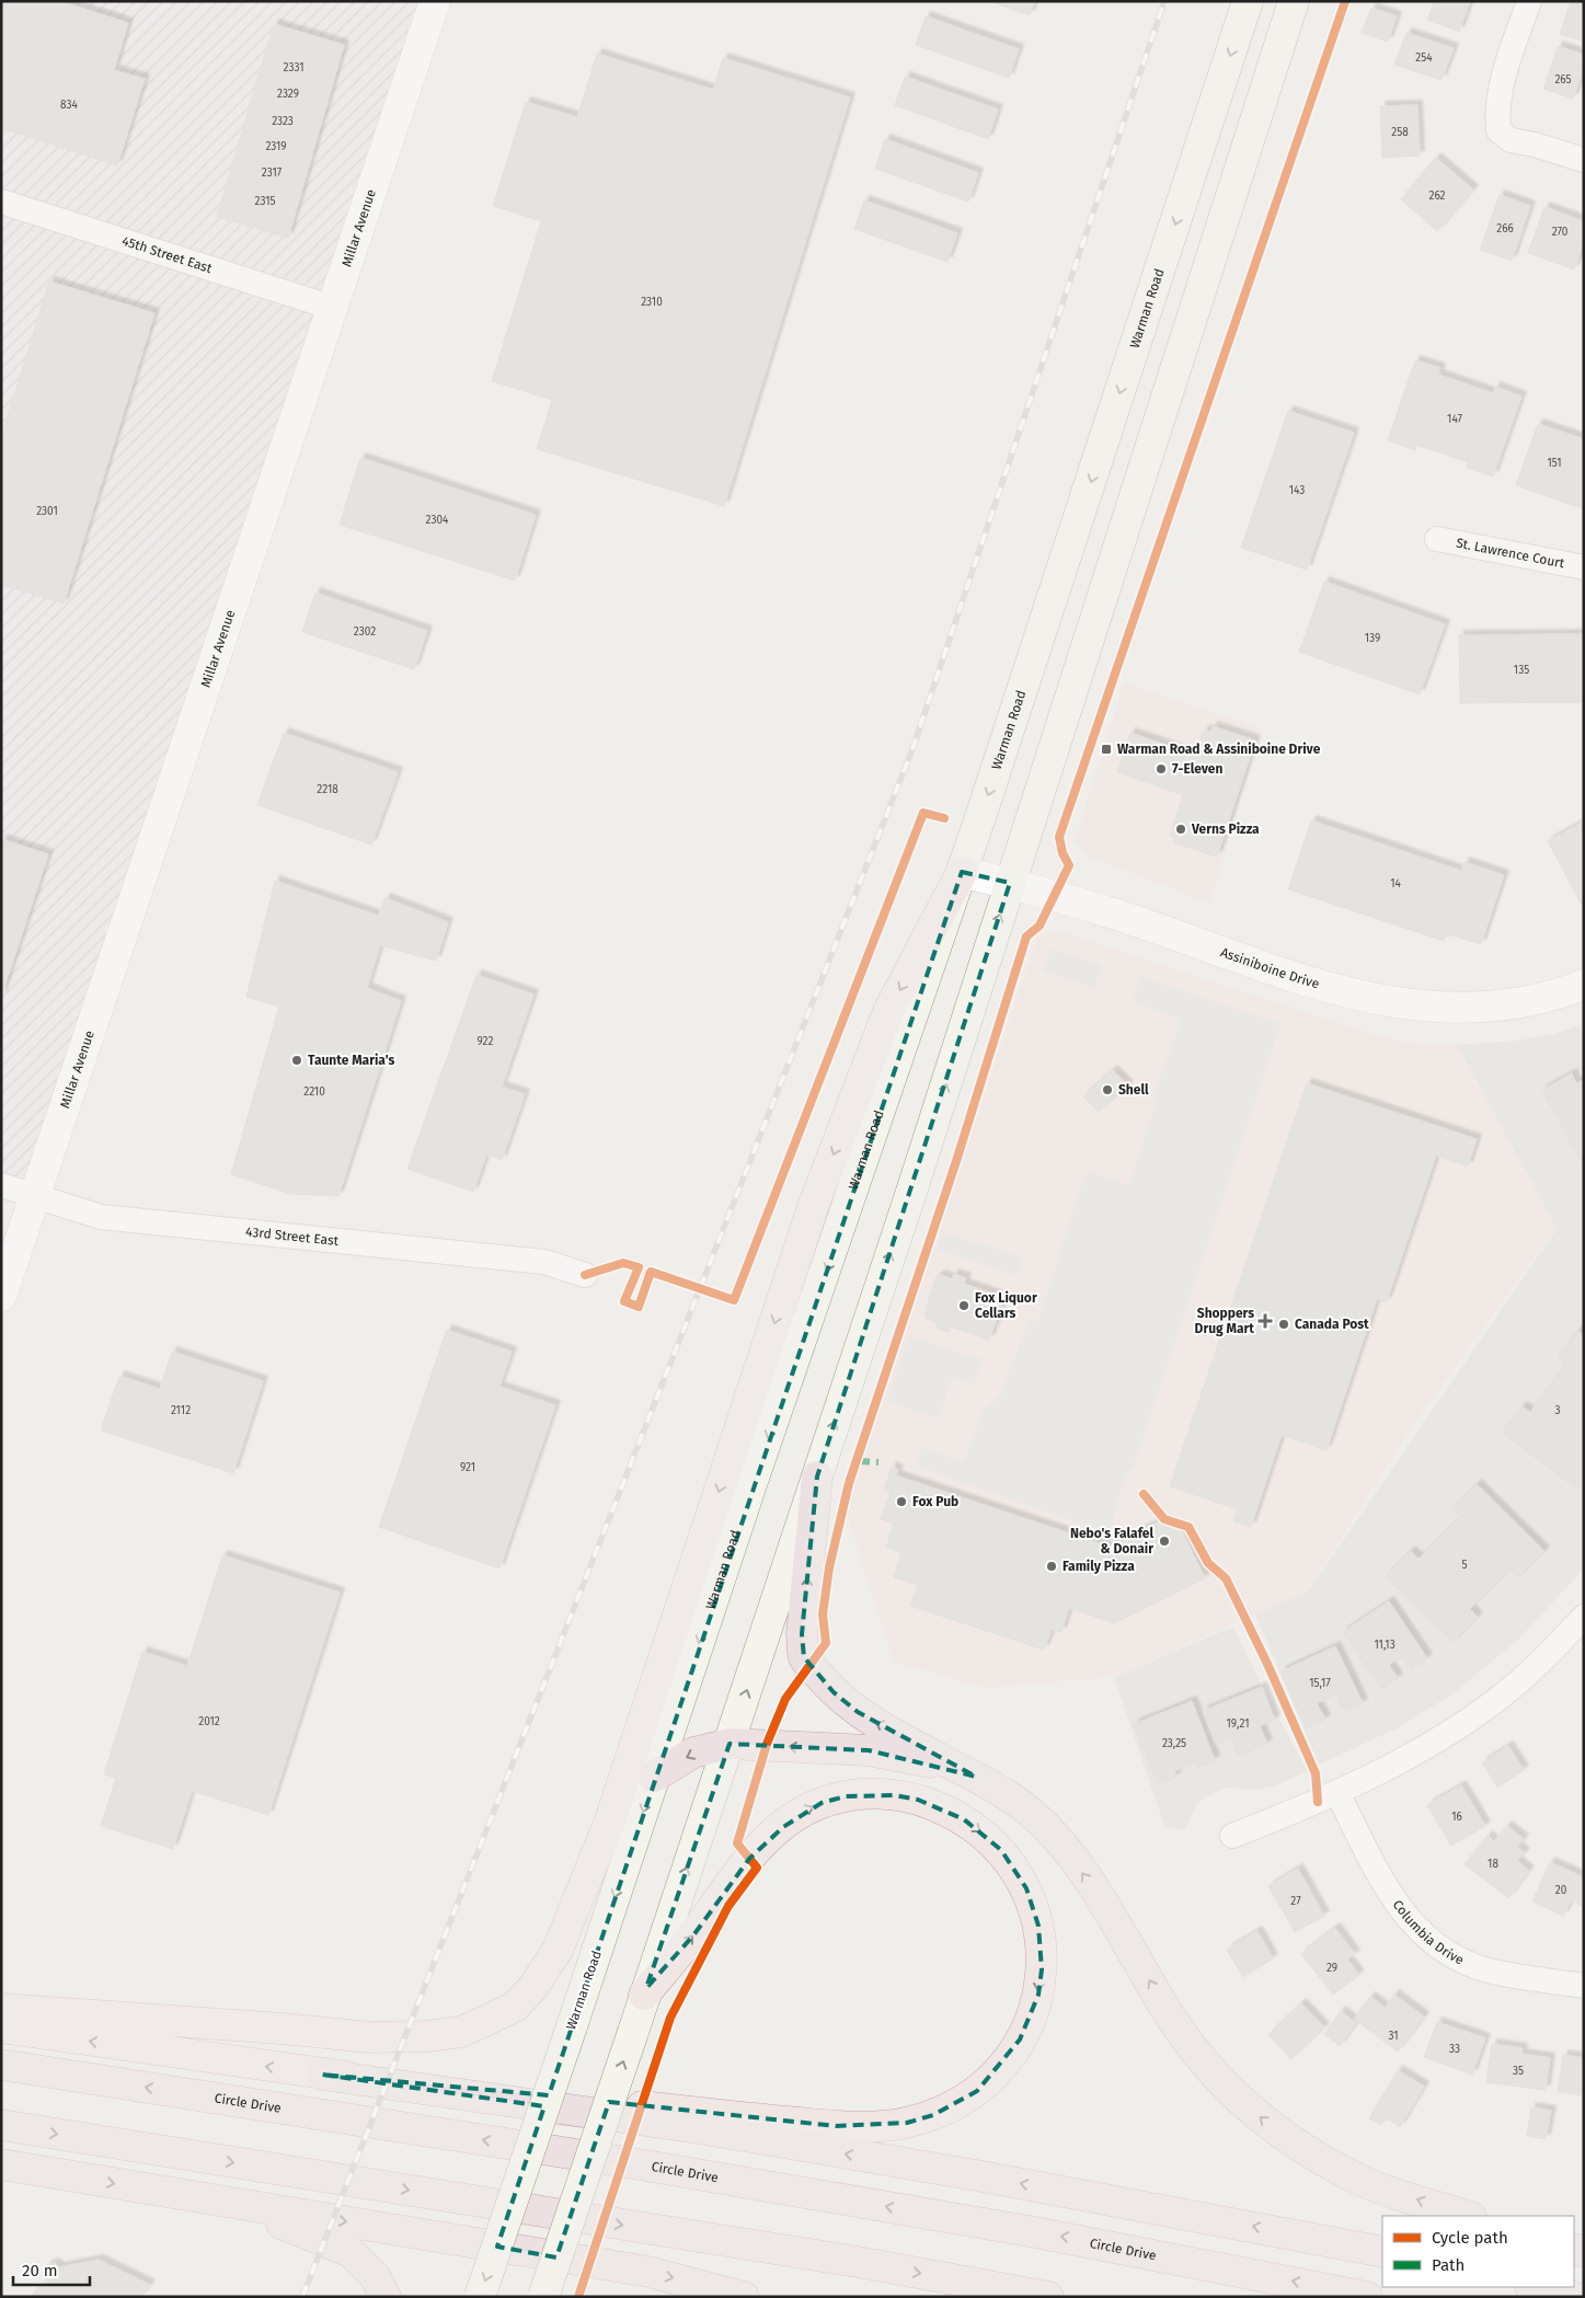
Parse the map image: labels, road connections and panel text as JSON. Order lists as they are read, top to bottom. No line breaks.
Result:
{"streets":{"highway":["Circle Drive"],"main road":["Warman Road"],"street":["Millar Avenue","45th Street East","St. Lawrence Court","Assiniboine Drive","43rd Street East","Columbia Drive"]},"crossings":[["Millar Avenue","45th Street East"],["Millar Avenue","43rd Street East"],["Warman Road","Assiniboine Drive"]],"places":{"transit":["Warman Road & Assiniboine Drive"],"other":["7-Eleven","Verns Pizza","Taunte Maria's","Shell","Fox Liquor Cellars","Canada Post","Fox Pub","Nebo's Falafel & Donair","Family Pizza"],"health":["Shoppers Drug Mart"]},"house_numbers":["254","2331","265","2329","834","2323","258","2319","2317","262","2315","266","270","2310","147","151","143","2301","2304","2302","139","135","2218","14","922","2210","2112","3","921","5","11,13","15,17","2012","19,21","23,25","16","18","20","27","29","31","33","35"],"legend":["Cycle path","Path"],"scale_bar":"20 m"}
